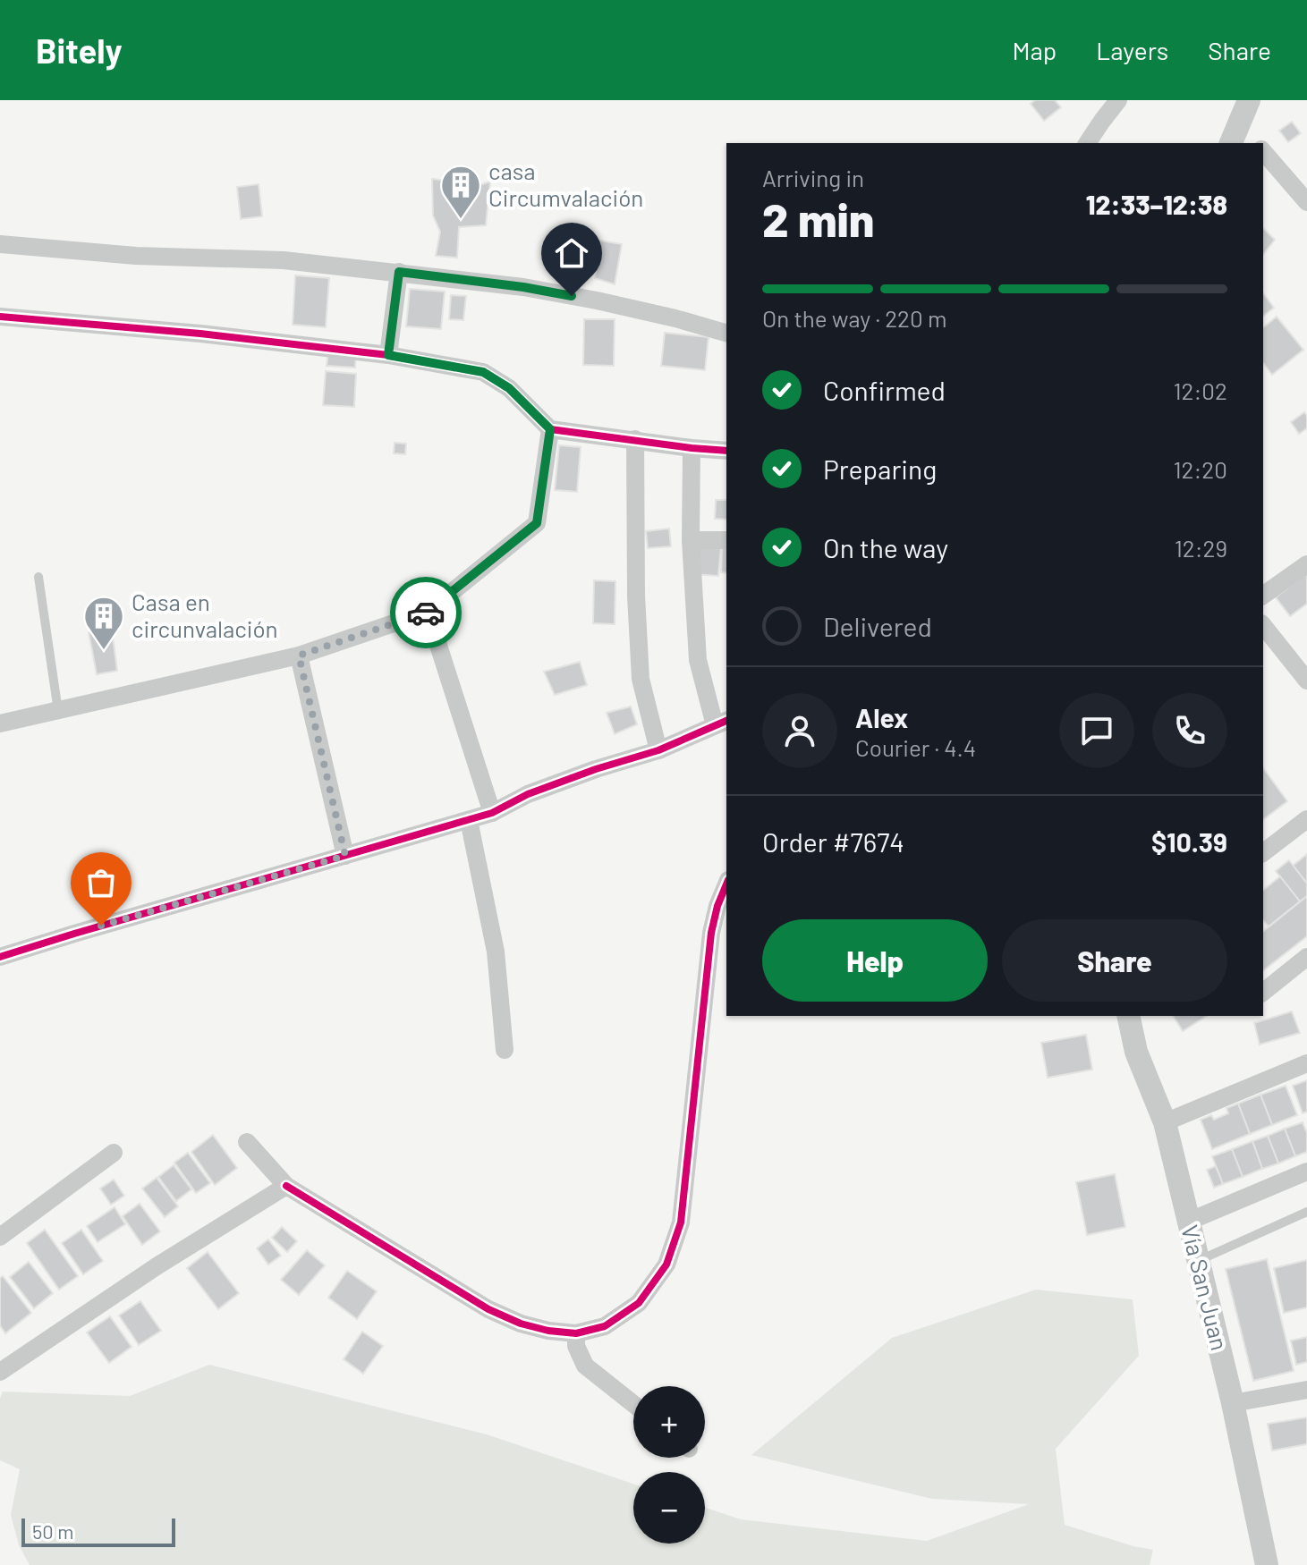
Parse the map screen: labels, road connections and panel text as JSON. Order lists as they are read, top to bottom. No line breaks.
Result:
{"streets":{"street":["Vía San Juan"]},"places":{"building":["casa Circumvalación","Casa en circunvalación"]},"scale_bar":"50 m","page":{"header":"Bitely","nav":["Map","Layers","Share"],"heading":["2 min","Arriving in","12:33–12:38"],"panel":["Alex","Courier · 4.4","Order #7674","$10.39"],"bar":"On the way · 220 m","list":[["Confirmed","12:02"],["Preparing","12:20"],["On the way","12:29"],"Delivered"],"buttons":["Help","Share"],"map_buttons":["+","−"],"scale":"50 m"}}
